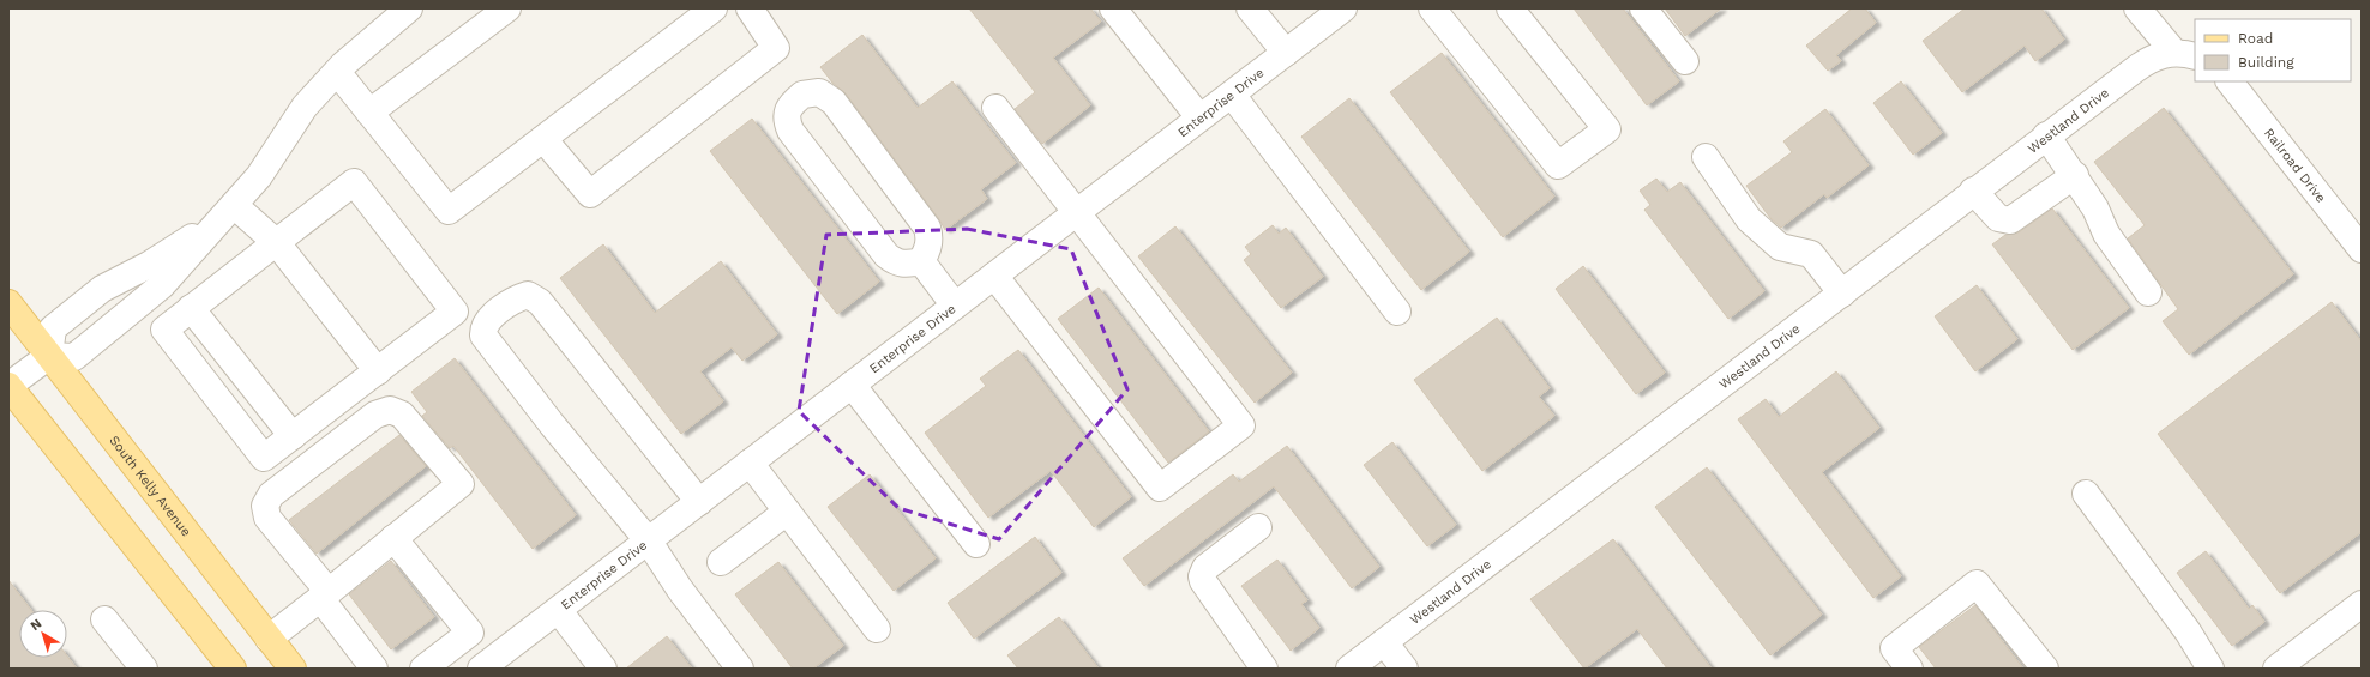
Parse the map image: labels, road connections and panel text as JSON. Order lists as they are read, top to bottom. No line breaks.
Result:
{"streets":{"main road":["South Kelly Avenue"],"street":["Enterprise Drive","Westland Drive","Railroad Drive"]},"legend":["Road","Building"],"north":"top left"}
